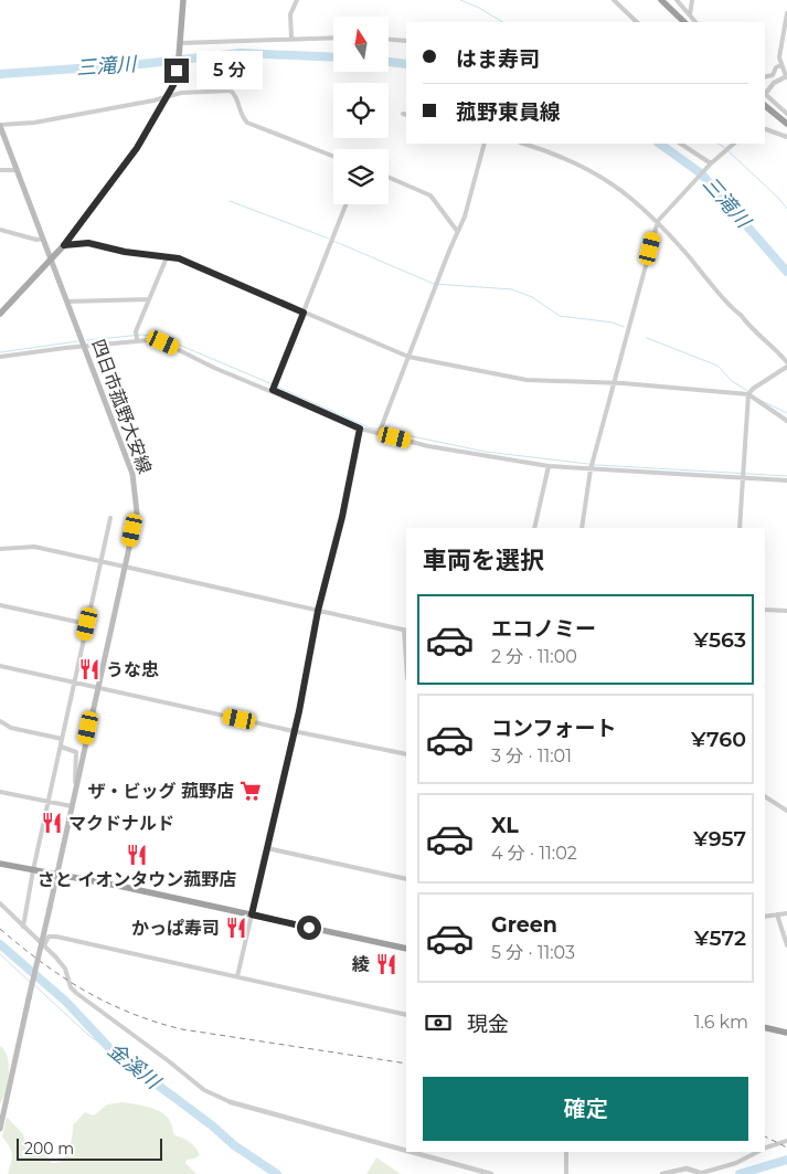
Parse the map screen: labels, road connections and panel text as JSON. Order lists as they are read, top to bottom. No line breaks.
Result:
{"streets":{"main road":["四日市菰野大安線"]},"water":["三滝川","金溪川"],"places":{"restaurant":["うな忠","マクドナルド","さと イオンタウン菰野店","かっぱ寿司","綾"],"supermarket":["ザ・ビッグ 菰野店"]},"scale_bar":"200 m","north":"top","page":{"banner":["はま寿司","菰野東員線"],"bubble":"5 分","heading":"車両を選択","list":[{"name":"エコノミー","note":"2 分 · 11:00","value":"¥563"},{"name":"コンフォート","note":"3 分 · 11:01","value":"¥760"},{"name":"XL","note":"4 分 · 11:02","value":"¥957"},{"name":"Green","note":"5 分 · 11:03","value":"¥572"}],"pay":["現金","1.6 km"],"buttons":"確定","scale":"200 m"}}
